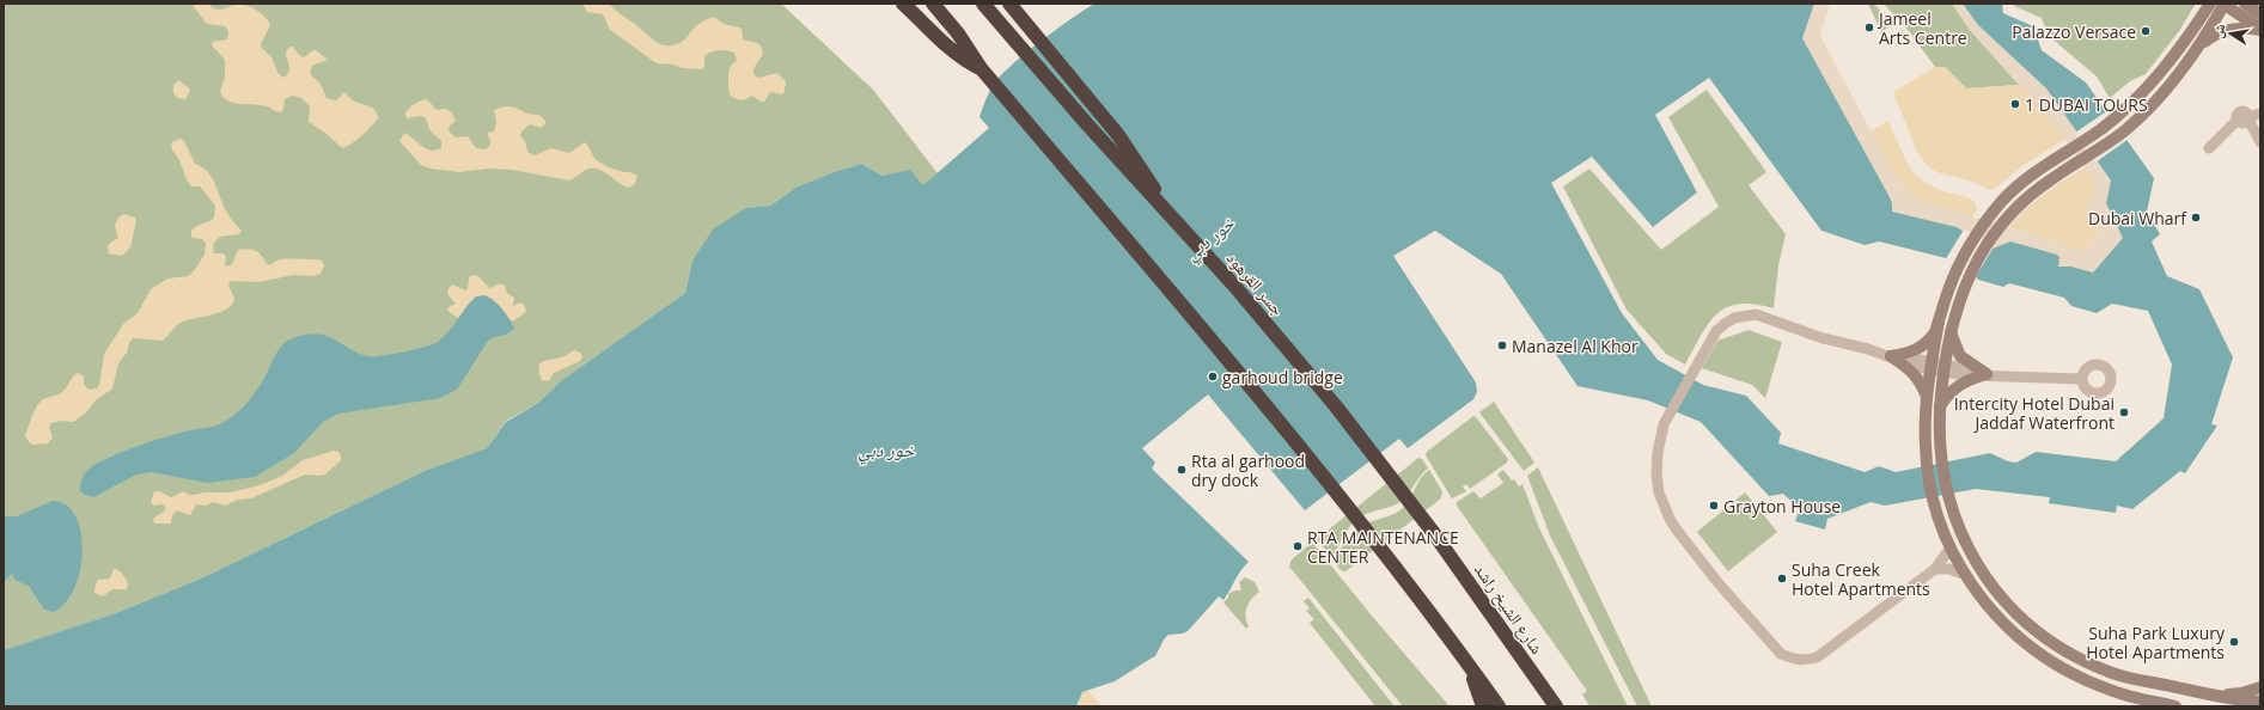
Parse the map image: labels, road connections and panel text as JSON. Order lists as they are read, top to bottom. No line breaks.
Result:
{"streets":{"highway":["جسر القرهود","شارع الشيخ راشد"]},"crossings":[["جسر القرهود","شارع الشيخ راشد"]],"water":["خور دبي"],"places":["Jameel Arts Centre","Palazzo Versace","1 DUBAI TOURS","Dubai Wharf","Manazel Al Khor","garhoud bridge","Intercity Hotel Dubai Jaddaf Waterfront","Rta al garhood dry dock","Grayton House","RTA MAINTENANCE CENTER","Suha Creek Hotel Apartments","Suha Park Luxury Hotel Apartments"],"north":"left"}
